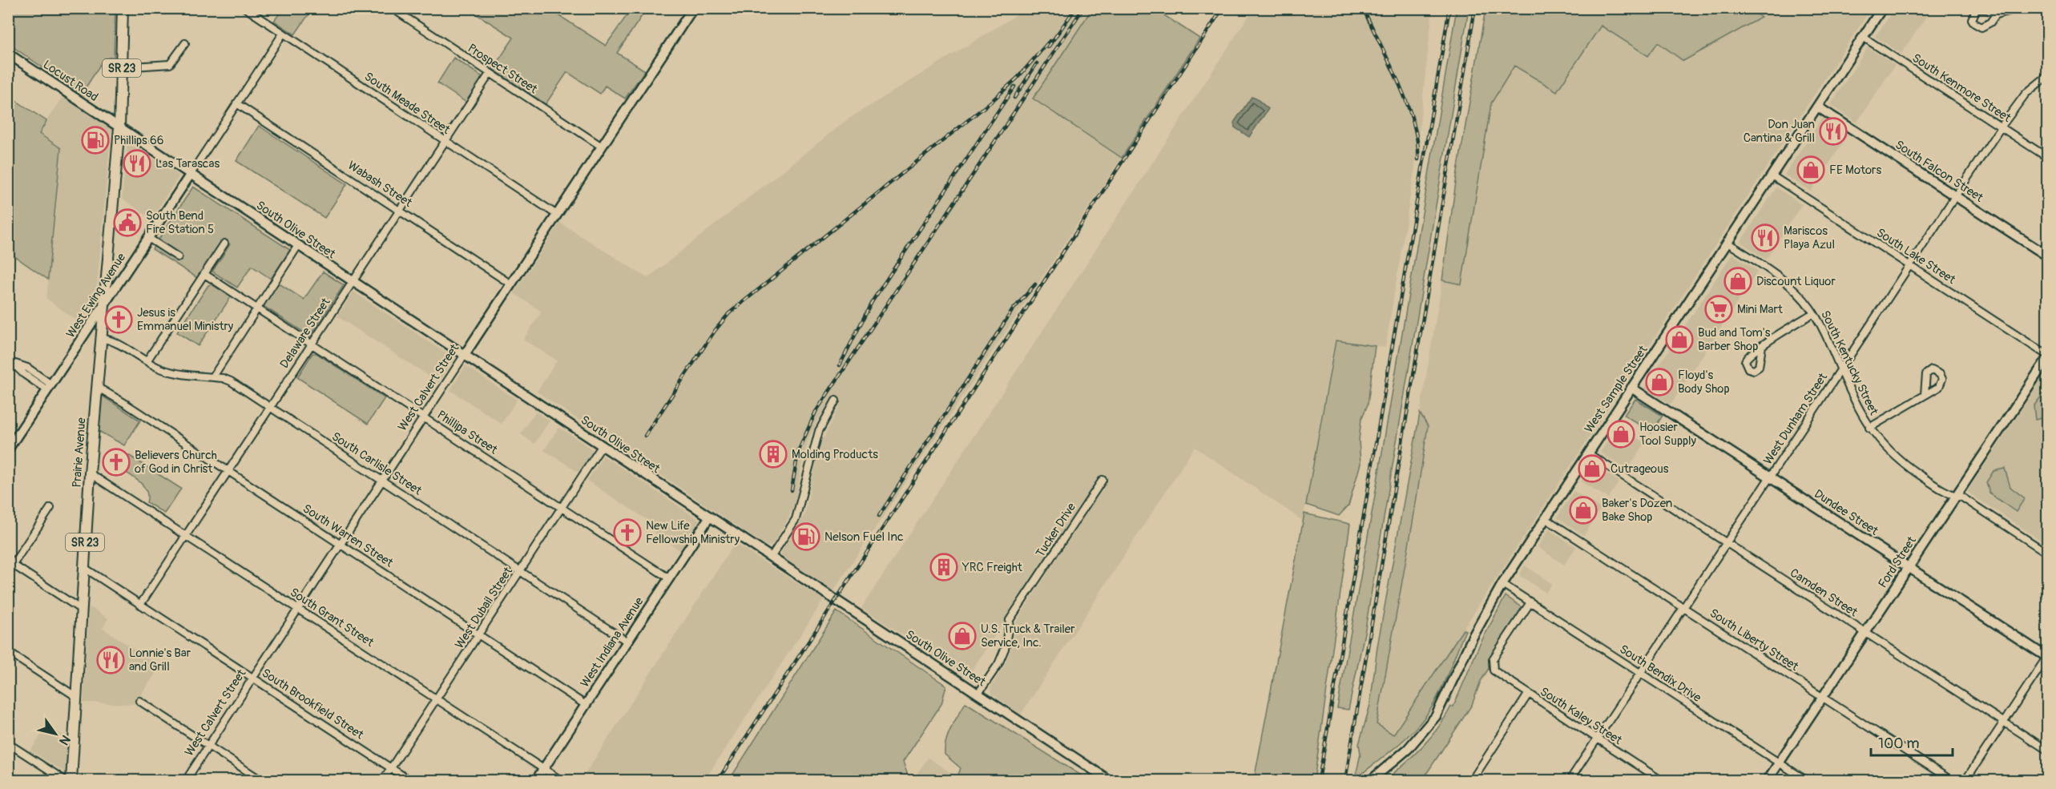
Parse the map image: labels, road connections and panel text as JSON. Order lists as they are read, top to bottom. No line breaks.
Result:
{"streets":{"main road":["SR 23","Prairie Avenue"],"street":["Prospect Street","Locust Road","South Kenmore Street","South Meade Street","South Falcon Street","Wabash Street","South Olive Street","South Lake Street","West Ewing Avenue","Delaware Street","South Kentucky Street","West Calvert Street","West Sample Street","West Dunham Street","Phillipa Street","South Carlisle Street","Dundee Street","Tucker Drive","South Warren Street","Ford Street","Camden Street","West Dubail Street","South Grant Street","South Liberty Street","West Indiana Avenue","South Bendix Drive","South Brookfield Street","South Kaley Street"]},"crossings":[["SR 23","Locust Road"],["SR 23","South Olive Street"],["SR 23","Prairie Avenue"],["Prospect Street","Delaware Street"],["Prospect Street","West Calvert Street"],["Locust Road","South Olive Street"],["Locust Road","Prairie Avenue"],["South Kenmore Street","West Sample Street"],["South Kenmore Street","West Dunham Street"],["South Meade Street","West Ewing Avenue"],["South Meade Street","Delaware Street"],["South Meade Street","West Calvert Street"],["South Falcon Street","West Sample Street"],["South Falcon Street","West Dunham Street"],["Wabash Street","West Ewing Avenue"],["Wabash Street","Delaware Street"],["Wabash Street","West Calvert Street"],["South Olive Street","West Ewing Avenue"],["South Olive Street","Delaware Street"],["South Olive Street","West Calvert Street"],["South Olive Street","Prairie Avenue"],["South Olive Street","Tucker Drive"],["South Olive Street","West Dubail Street"],["South Olive Street","West Indiana Avenue"],["South Lake Street","West Sample Street"],["South Lake Street","West Dunham Street"],["South Lake Street","Ford Street"],["West Ewing Avenue","Prairie Avenue"],["Delaware Street","Phillipa Street"],["Delaware Street","South Carlisle Street"],["Delaware Street","South Warren Street"],["Delaware Street","South Grant Street"],["Delaware Street","South Brookfield Street"],["South Kentucky Street","West Sample Street"],["South Kentucky Street","West Dunham Street"],["South Kentucky Street","Ford Street"],["West Calvert Street","Phillipa Street"],["West Calvert Street","South Carlisle Street"],["West Calvert Street","South Warren Street"],["West Calvert Street","South Grant Street"],["West Calvert Street","South Brookfield Street"],["West Sample Street","Dundee Street"],["West Sample Street","Camden Street"],["West Sample Street","South Liberty Street"],["West Sample Street","South Bendix Drive"],["West Dunham Street","Dundee Street"],["West Dunham Street","Camden Street"],["West Dunham Street","South Liberty Street"],["West Dunham Street","South Bendix Drive"],["West Dunham Street","South Kaley Street"],["Phillipa Street","West Dubail Street"],["Phillipa Street","West Indiana Avenue"],["Prairie Avenue","South Carlisle Street"],["Prairie Avenue","South Warren Street"],["Prairie Avenue","South Grant Street"],["Prairie Avenue","South Brookfield Street"],["South Carlisle Street","West Dubail Street"],["South Carlisle Street","West Indiana Avenue"],["Dundee Street","Ford Street"],["South Warren Street","West Dubail Street"],["South Warren Street","West Indiana Avenue"],["Ford Street","Camden Street"],["Ford Street","South Liberty Street"],["Ford Street","South Bendix Drive"],["West Dubail Street","South Grant Street"],["West Dubail Street","South Brookfield Street"],["South Grant Street","West Indiana Avenue"],["South Bendix Drive","South Kaley Street"]],"places":{"restaurant":["Don Juan Cantina & Grill","Las Tarascas","Mariscos Playa Azul","Lonnie's Bar and Grill"],"fuel station":["Phillips 66","Nelson Fuel Inc"],"shop":["FE Motors","Discount Liquor","Bud and Tom's Barber Shop","Floyd's Body Shop","Hoosier Tool Supply","Cutrageous","Baker's Dozen Bake Shop","U.S. Truck & Trailer Service, Inc."],"public building":["South Bend Fire Station 5"],"supermarket":["Mini Mart"],"church":["Jesus is Emmanuel Ministry","Believers Church of God in Christ","New Life Fellowship Ministry"],"building":["Molding Products","YRC Freight"]},"scale_bar":"100 m","north":"bottom right"}
